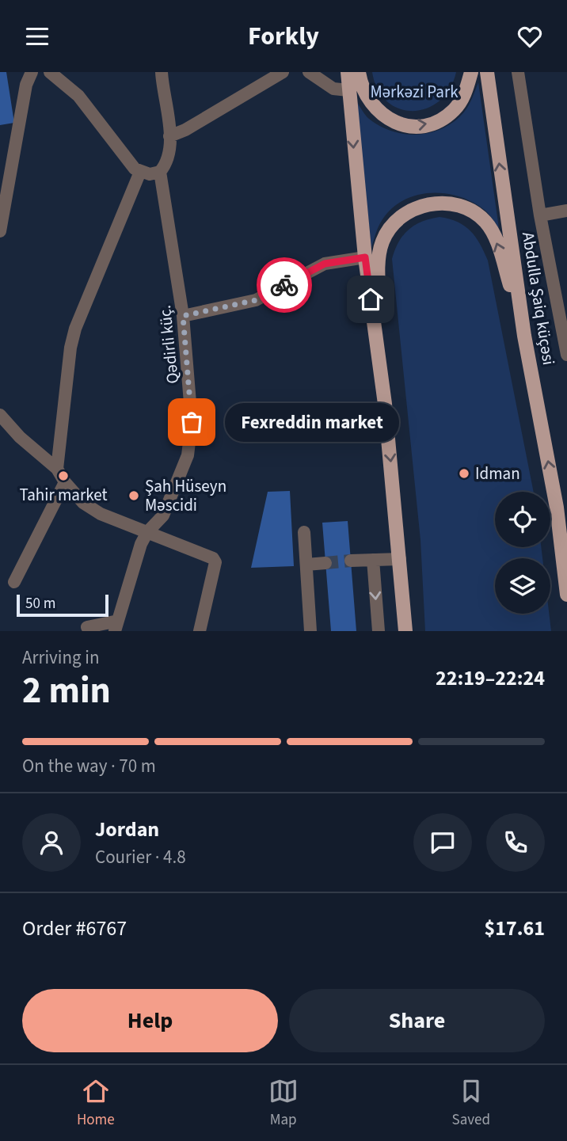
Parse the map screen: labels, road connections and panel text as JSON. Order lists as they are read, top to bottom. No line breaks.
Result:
{"streets":{"main road":["Abdulla Şaiq küçəsi"],"street":["Qədirli küç."]},"one_way":["Abdulla Şaiq küçəsi"],"parks":["Mərkəzi Park"],"places":["Fexreddin market","Idman","Tahir market","Şah Hüseyn Məscidi"],"scale_bar":"50 m","page":{"header":"Forkly","bubble":"Fexreddin market","scale":"50 m","heading":["2 min","Arriving in","22:19–22:24"],"panel":["Jordan","Courier · 4.8","Order #6767","$17.61"],"bar":"On the way · 70 m","buttons":["Help","Share"],"tabs":["Home","Map","Saved"]}}
